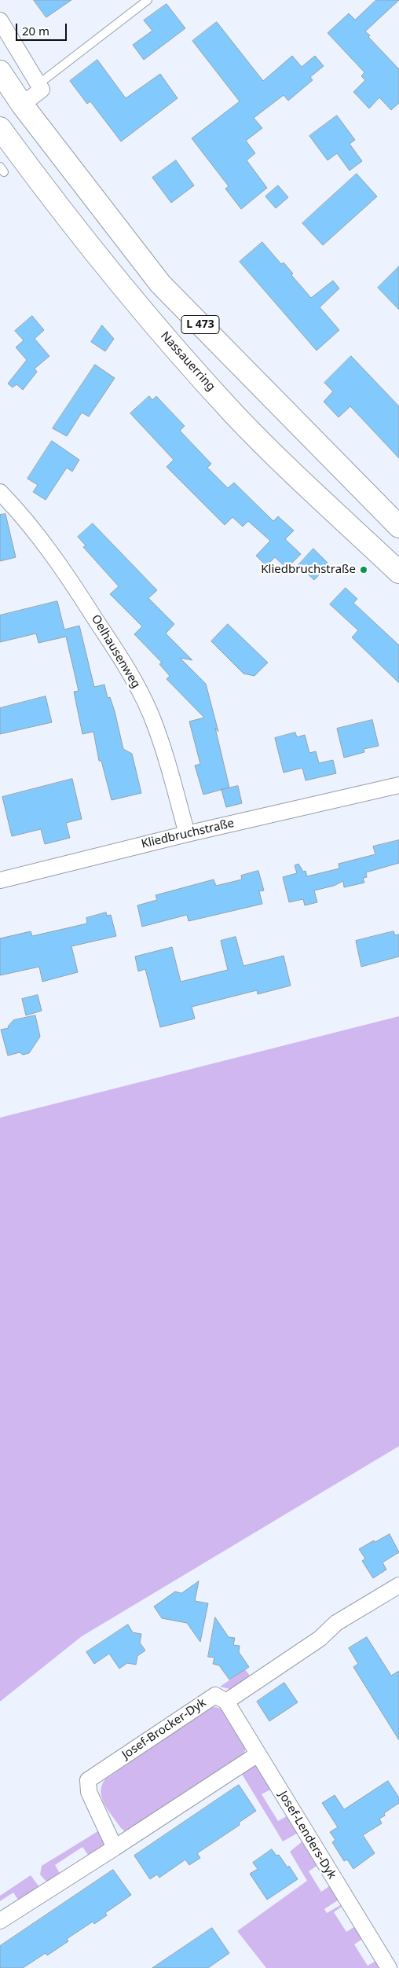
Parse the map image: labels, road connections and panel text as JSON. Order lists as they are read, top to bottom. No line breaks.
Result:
{"streets":{"main road":["L 473","Nassauerring"],"street":["Oelhausenweg","Kliedbruchstraße","Josef-Brocker-Dyk","Josef-Lenders-Dyk"]},"crossings":[["Oelhausenweg","Kliedbruchstraße"],["Josef-Brocker-Dyk","Josef-Lenders-Dyk"]],"places":["Kliedbruchstraße"],"scale_bar":"20 m"}
